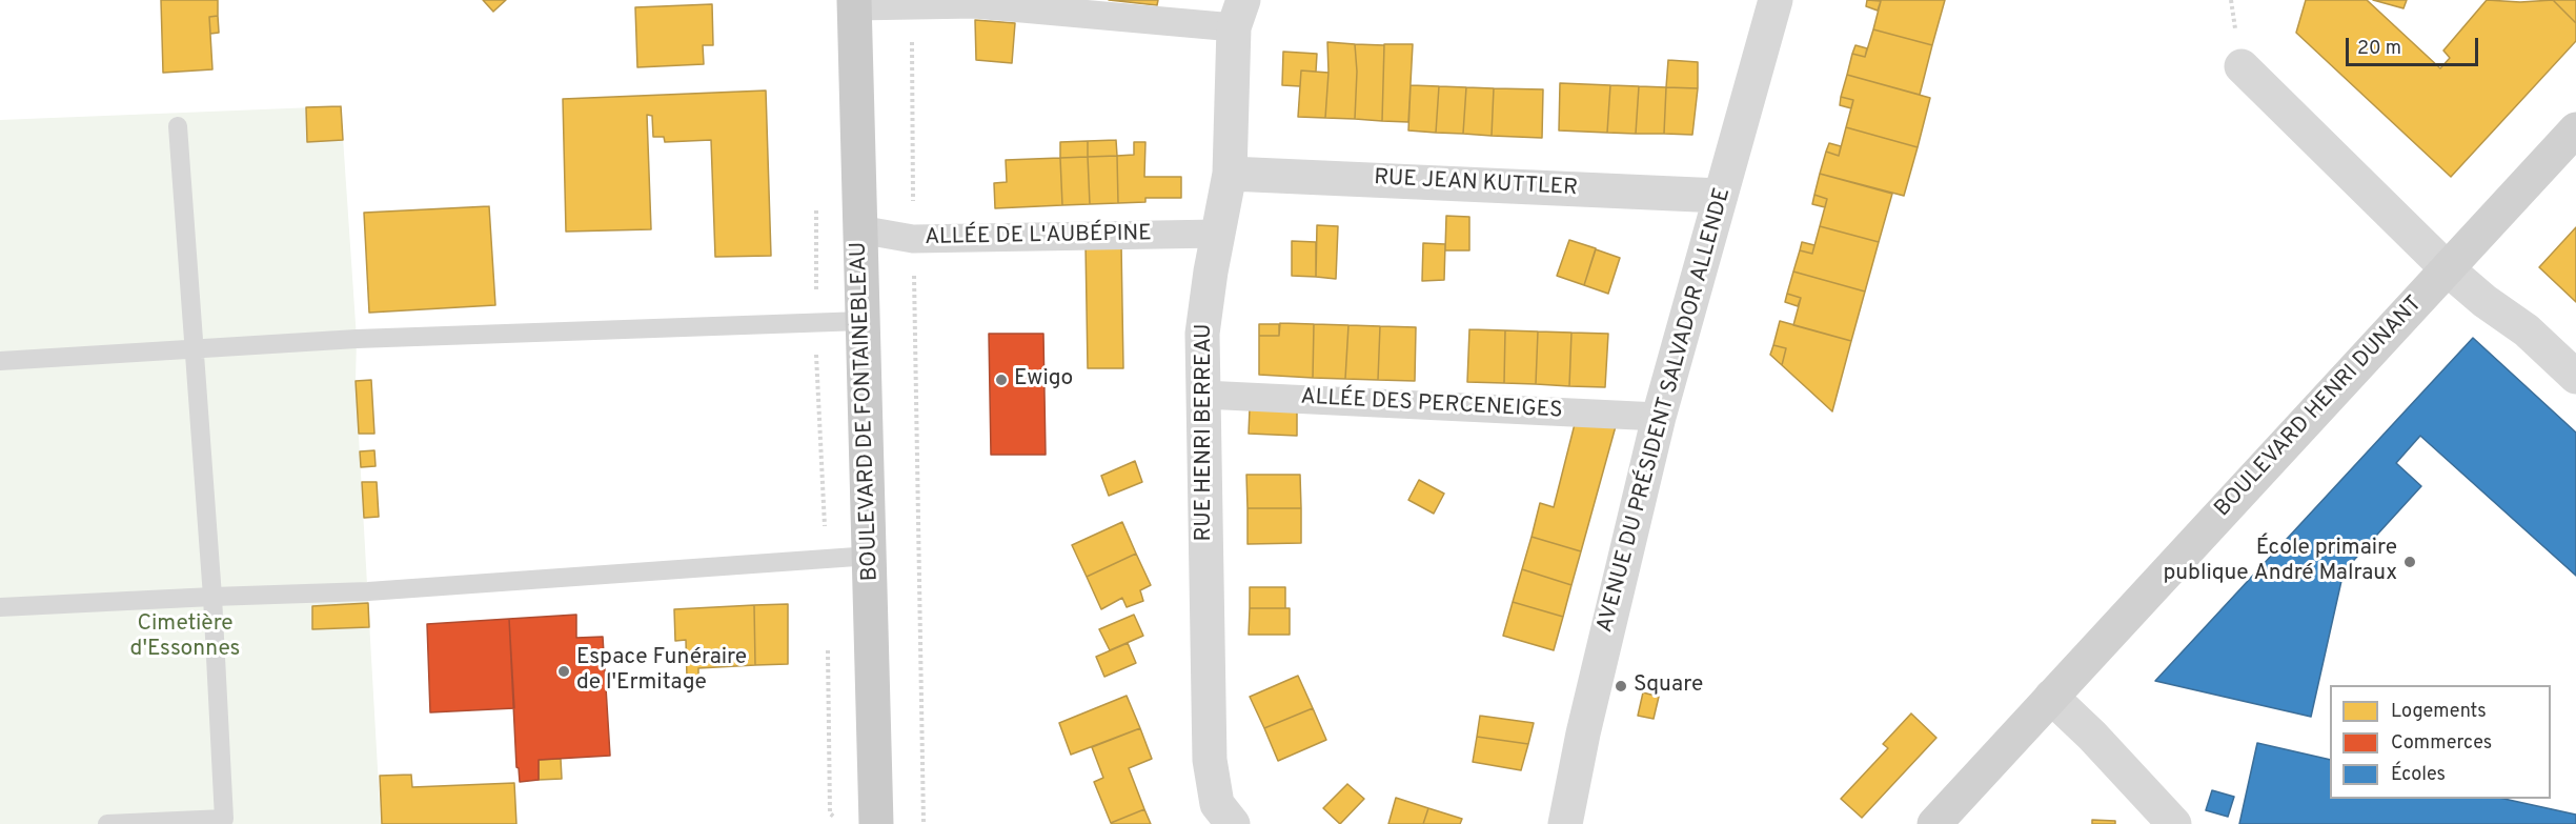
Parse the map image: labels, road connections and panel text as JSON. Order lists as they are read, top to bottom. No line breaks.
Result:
{"streets":{"main road":["BOULEVARD HENRI DUNANT","BOULEVARD DE FONTAINEBLEAU"],"street":["RUE JEAN KUTTLER","ALLÉE DE L'AUBÉPINE","ALLÉE DES PERCENEIGES","AVENUE DU PRÉSIDENT SALVADOR ALLENDE","RUE HENRI BERREAU"]},"crossings":[["RUE JEAN KUTTLER","AVENUE DU PRÉSIDENT SALVADOR ALLENDE"],["RUE JEAN KUTTLER","RUE HENRI BERREAU"],["ALLÉE DE L'AUBÉPINE","BOULEVARD DE FONTAINEBLEAU"],["ALLÉE DE L'AUBÉPINE","RUE HENRI BERREAU"],["ALLÉE DES PERCENEIGES","AVENUE DU PRÉSIDENT SALVADOR ALLENDE"],["ALLÉE DES PERCENEIGES","RUE HENRI BERREAU"]],"parks":["Cimetière d'Essonnes"],"places":["Ewigo","École primaire publique André Malraux","Espace Funéraire de l'Ermitage","Square"],"legend":["Logements","Commerces","Écoles"],"scale_bar":"20 m"}
